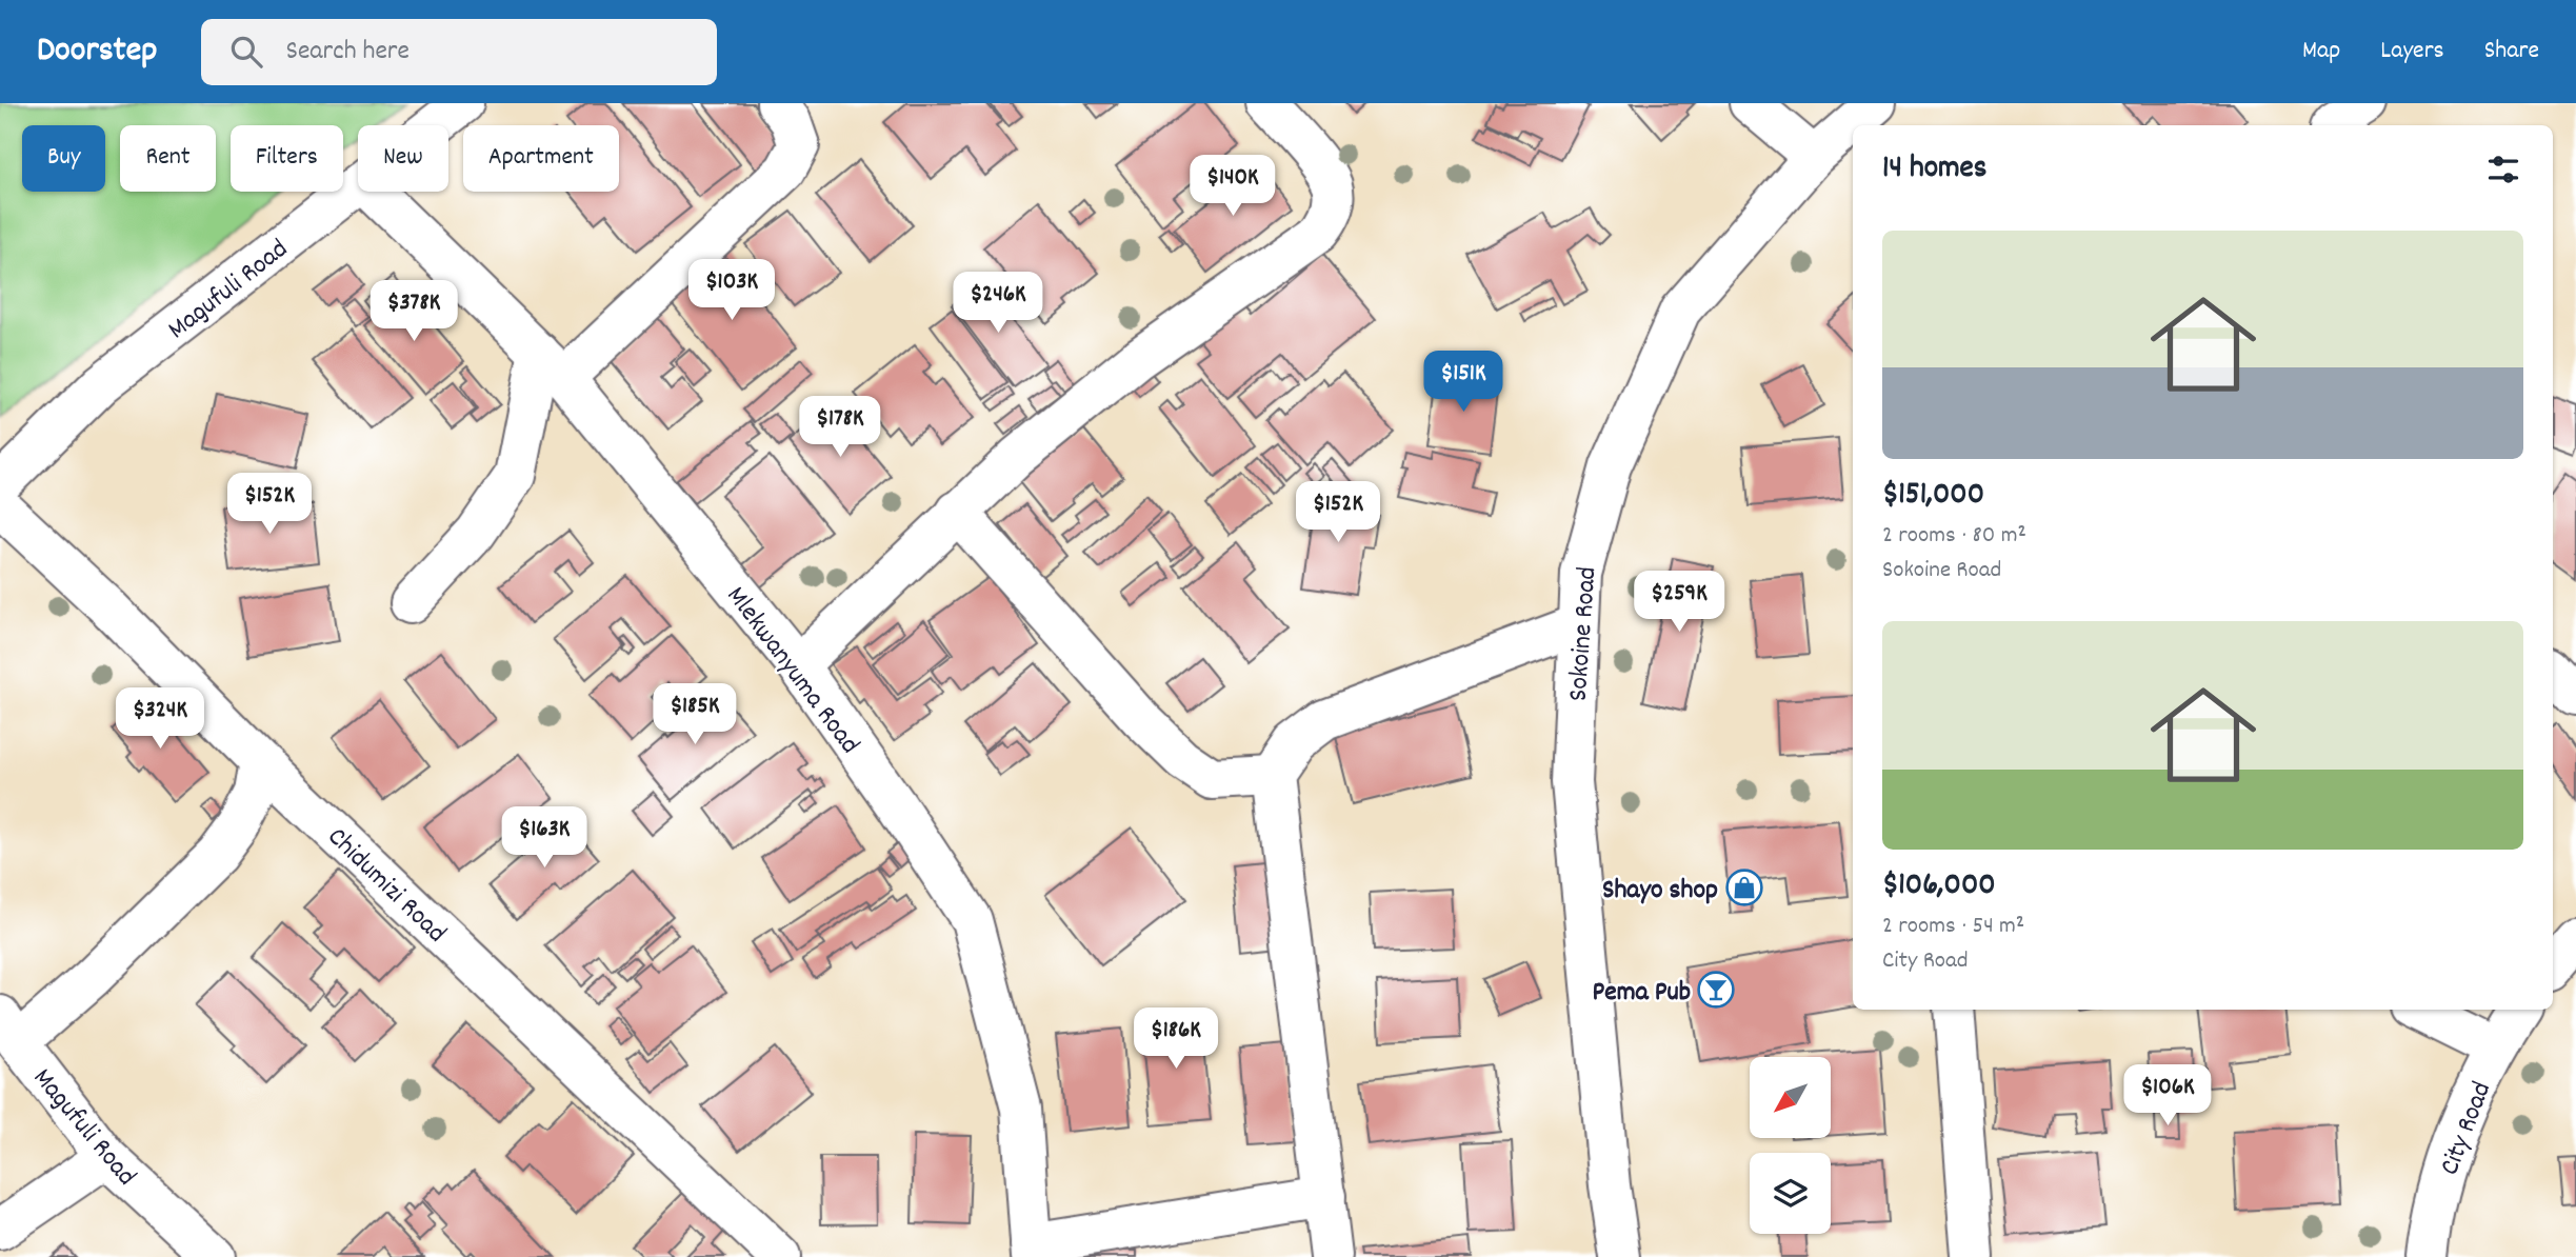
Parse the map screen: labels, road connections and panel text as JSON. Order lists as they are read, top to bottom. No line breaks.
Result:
{"streets":{"street":["Magufuli Road","Sokoine Road","Mlekwanyuma Road","Chidumizi Road","City Road"]},"places":{"shop":["Shayo shop"],"bar":["Pema Pub"]},"north":"bottom left","page":{"header":"Doorstep","search":"Search here","nav":["Map","Layers","Share"],"chip":["Buy","Rent","Filters","New","Apartment"],"heading":"14 homes","price":["$140K","$103K","$246K","$378K","$151K","$178K","$152K","$152K","$259K","$185K","$324K","$163K","$186K","$106K"],"list":[{"name":"$151,000","note":"2 rooms · 80 m² · Sokoine Road"},{"name":"$106,000","note":"2 rooms · 54 m² · City Road"}]}}
